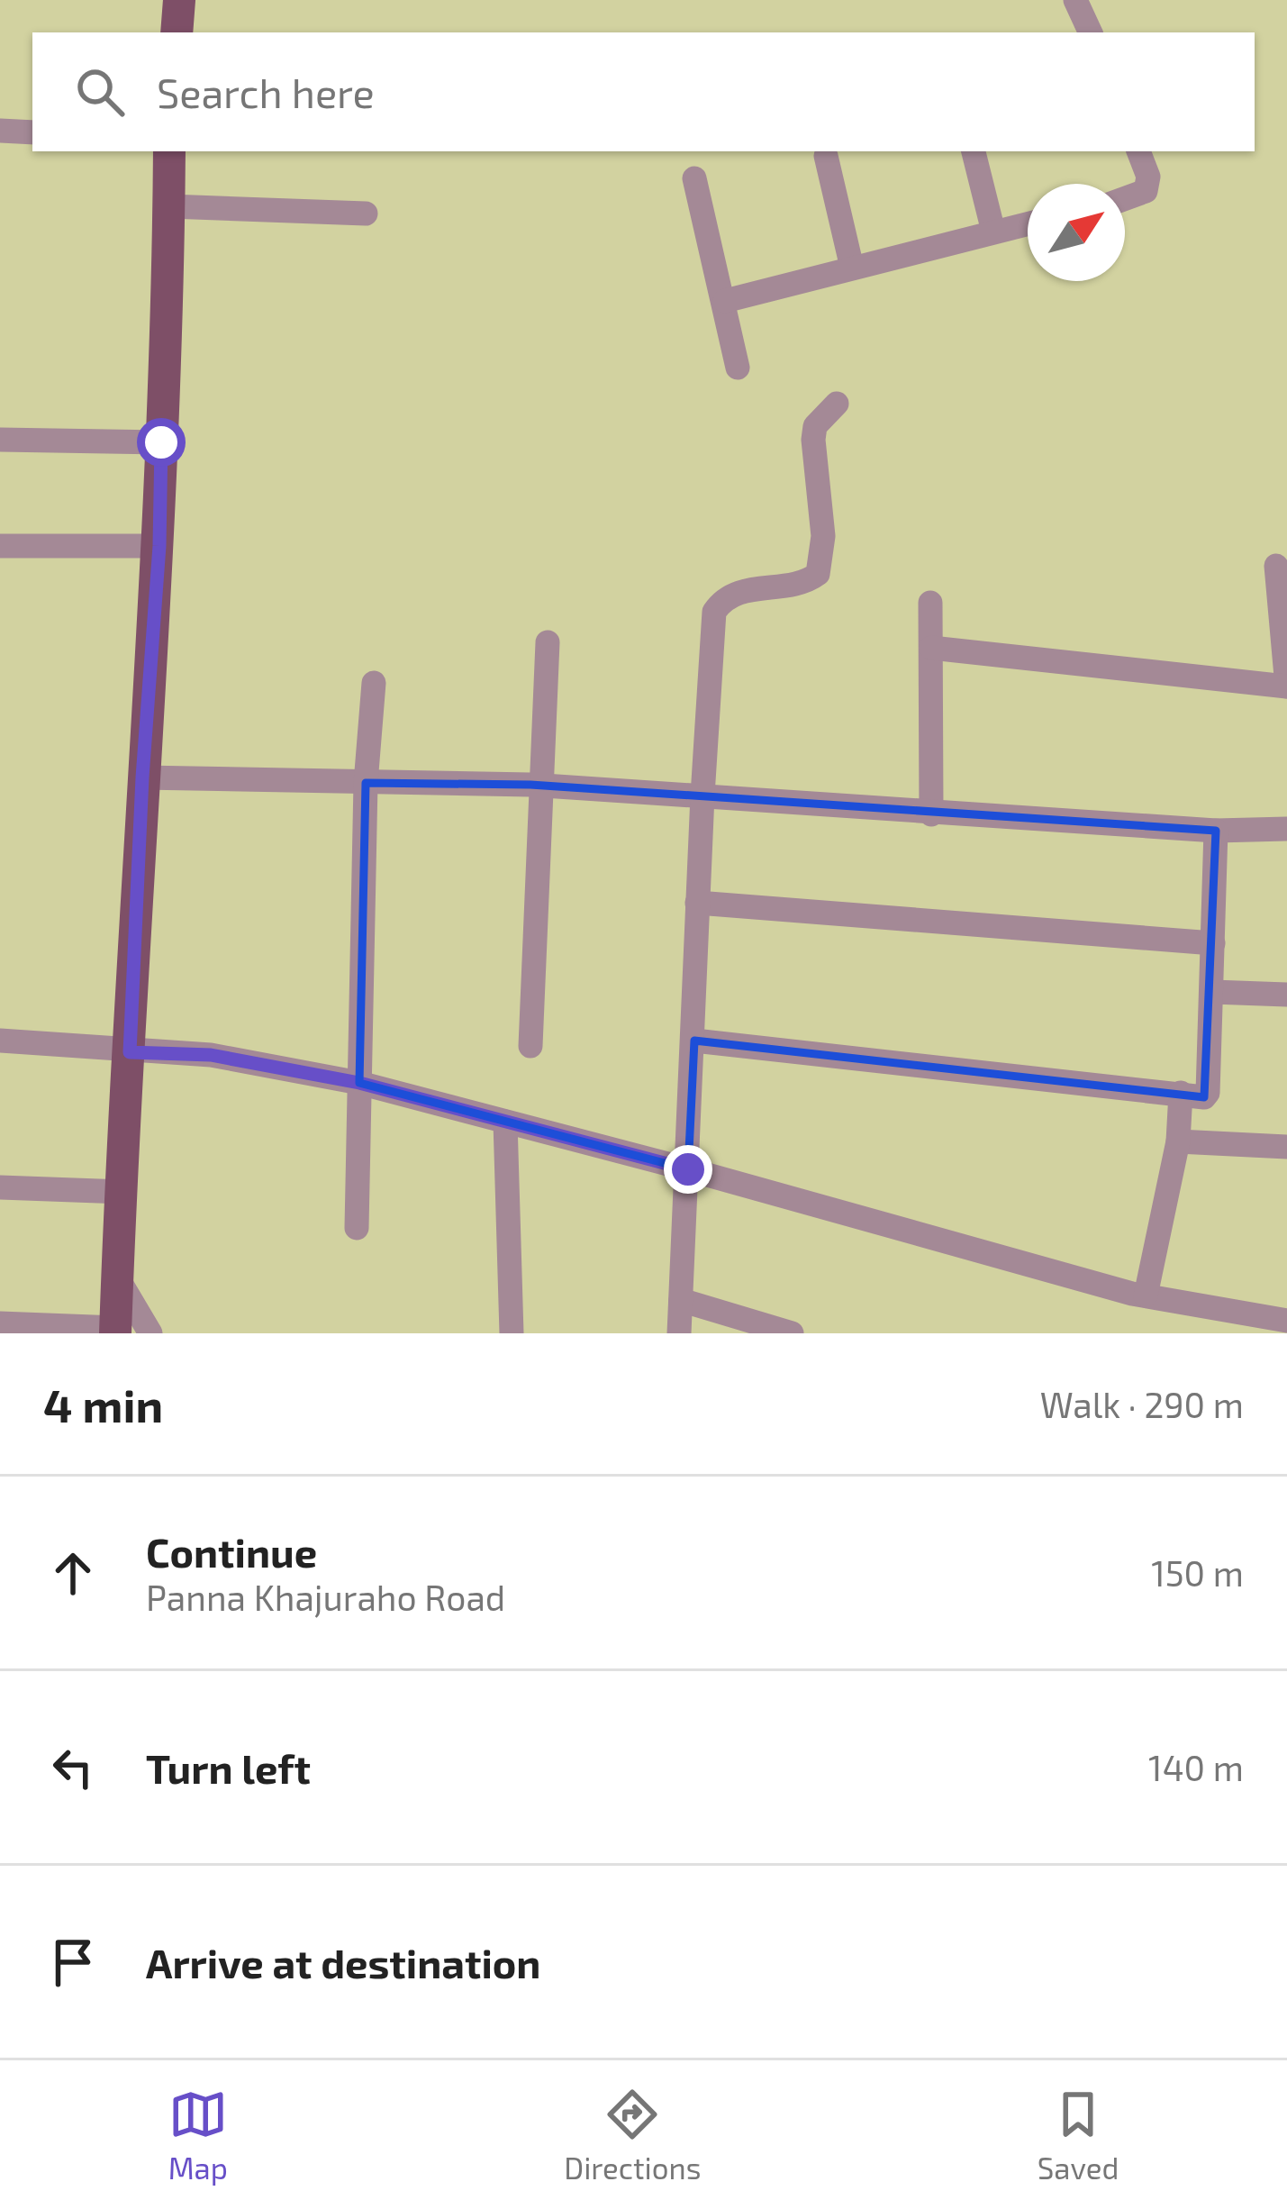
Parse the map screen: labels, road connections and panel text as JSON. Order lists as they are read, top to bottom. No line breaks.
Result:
{"north":"top right","page":{"search":"Search here","heading":["4 min","Walk · 290 m"],"list":[["Continue","Panna Khajuraho Road","150 m"],["Turn left","140 m"],"Arrive at destination"],"nav":["Map","Directions","Saved"]}}
